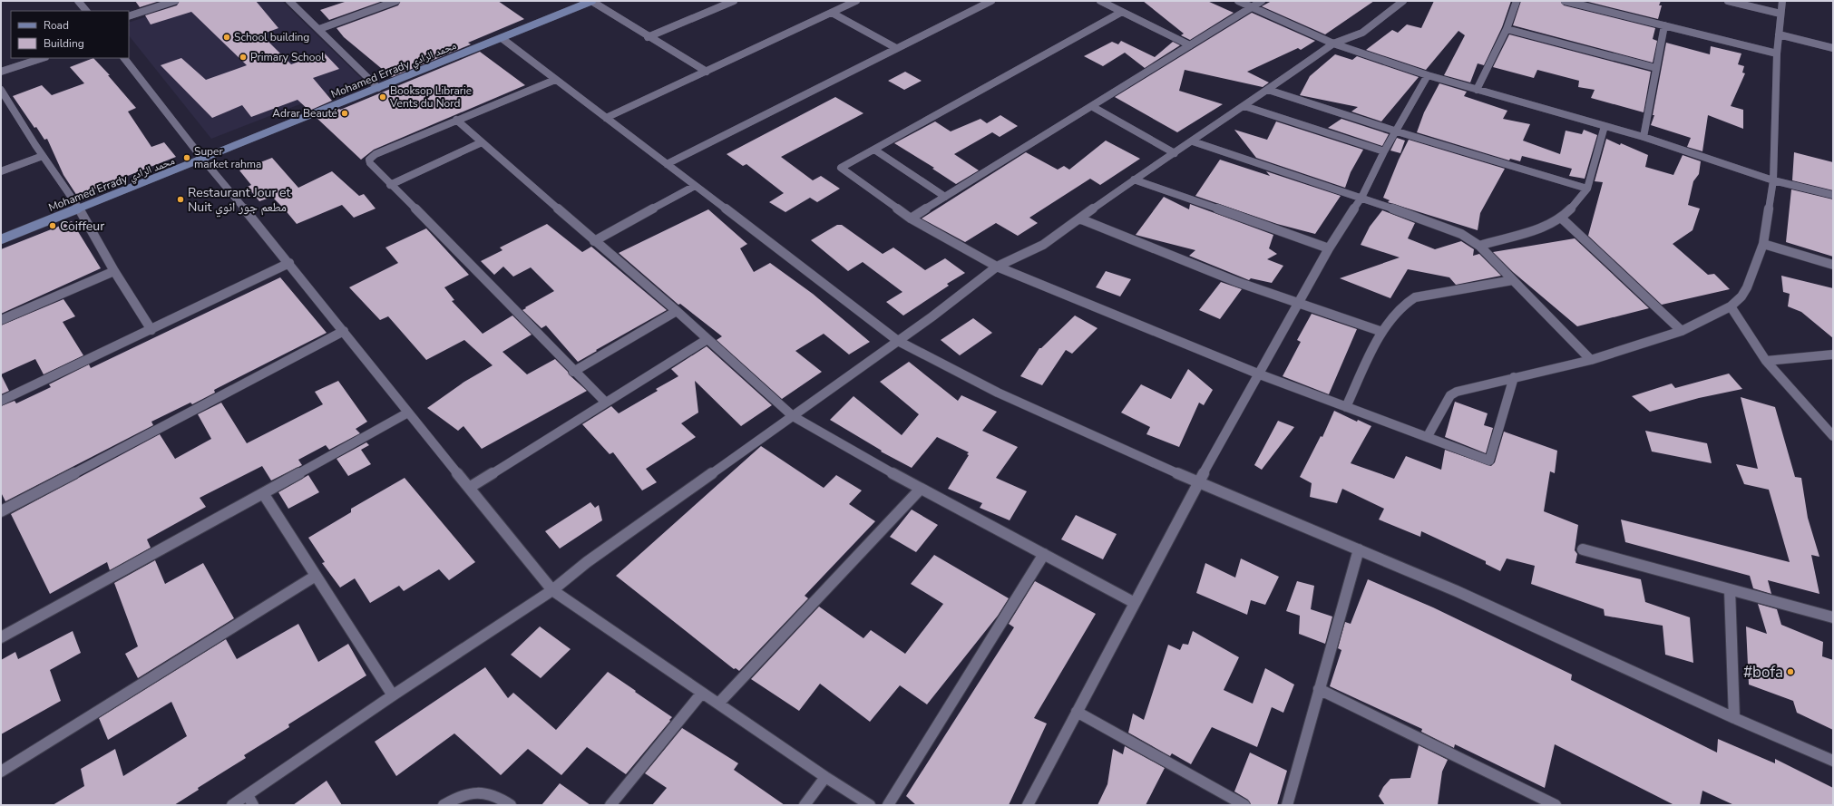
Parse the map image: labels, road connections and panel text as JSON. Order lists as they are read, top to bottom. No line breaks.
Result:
{"streets":{"street":["Mohamed Errady محمد الرادي"]},"places":["School building","Primary School","Booksop Librarie Vents du Nord","Adrar Beauté","Super market rahma","Restaurant Jour et Nuit مطعم جور انوي","Coiffeur","#bofa"],"legend":["Road","Building"]}
